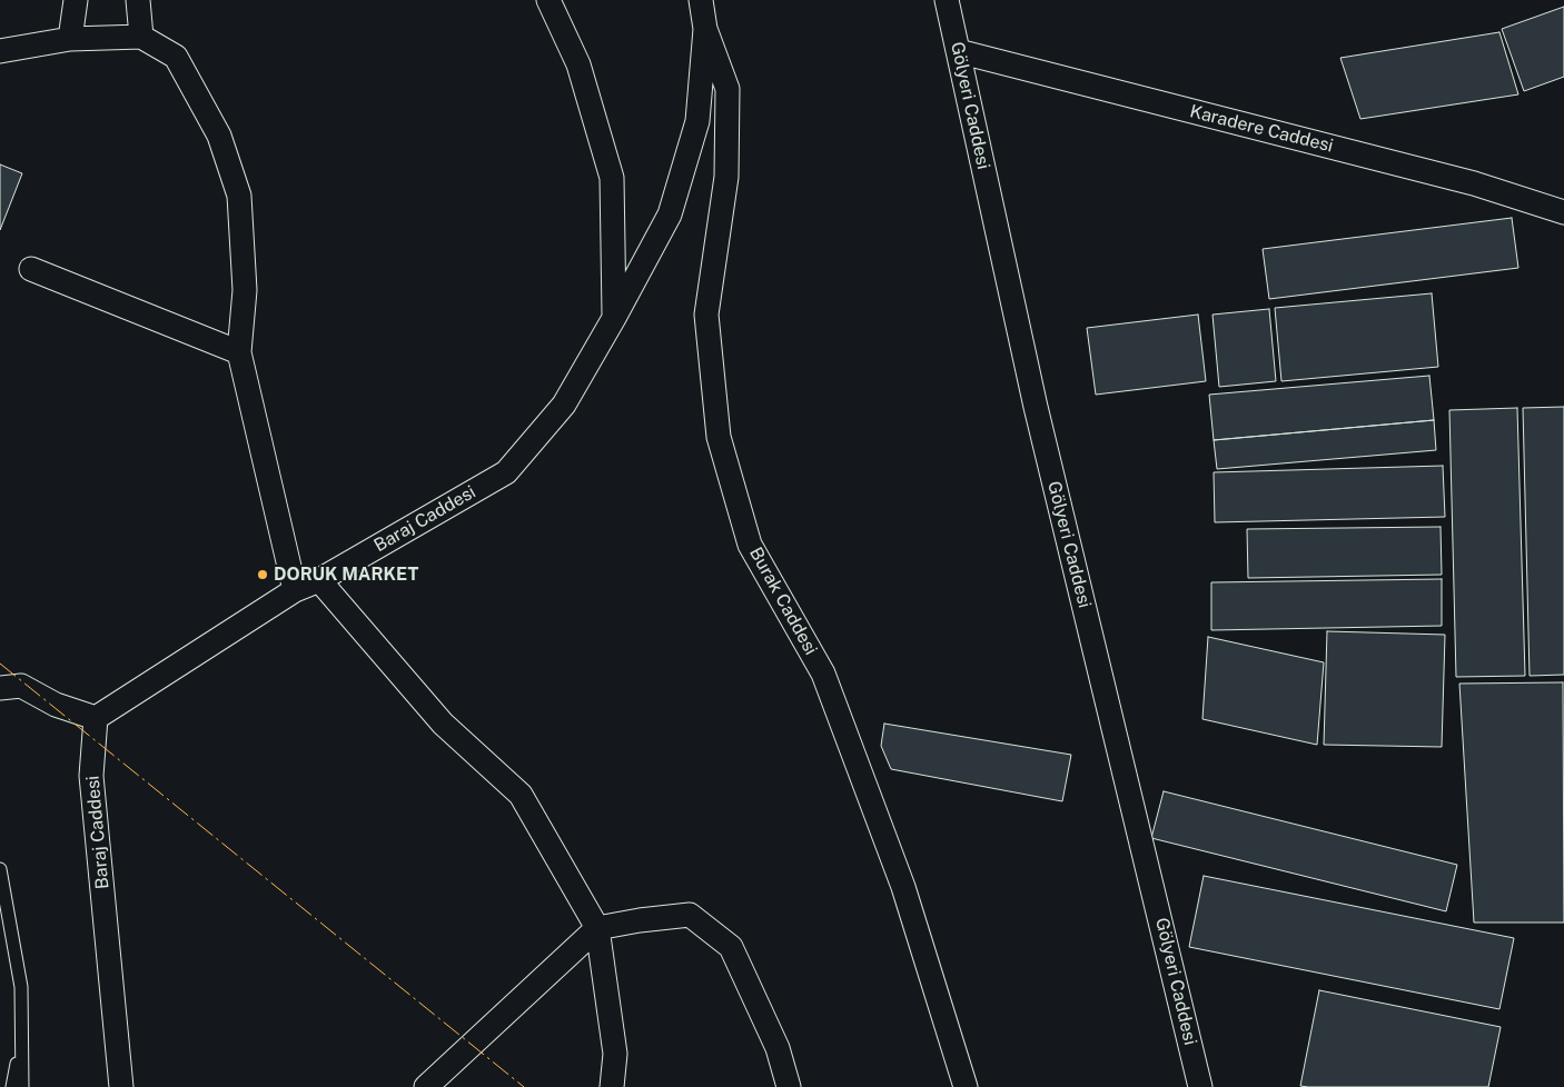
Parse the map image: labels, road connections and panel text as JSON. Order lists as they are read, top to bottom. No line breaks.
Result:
{"streets":{"street":["Gölyeri Caddesi","Karadere Caddesi","Baraj Caddesi","Burak Caddesi"]},"crossings":[["Gölyeri Caddesi","Karadere Caddesi"],["Baraj Caddesi","Burak Caddesi"]],"places":["DORUK MARKET"]}
